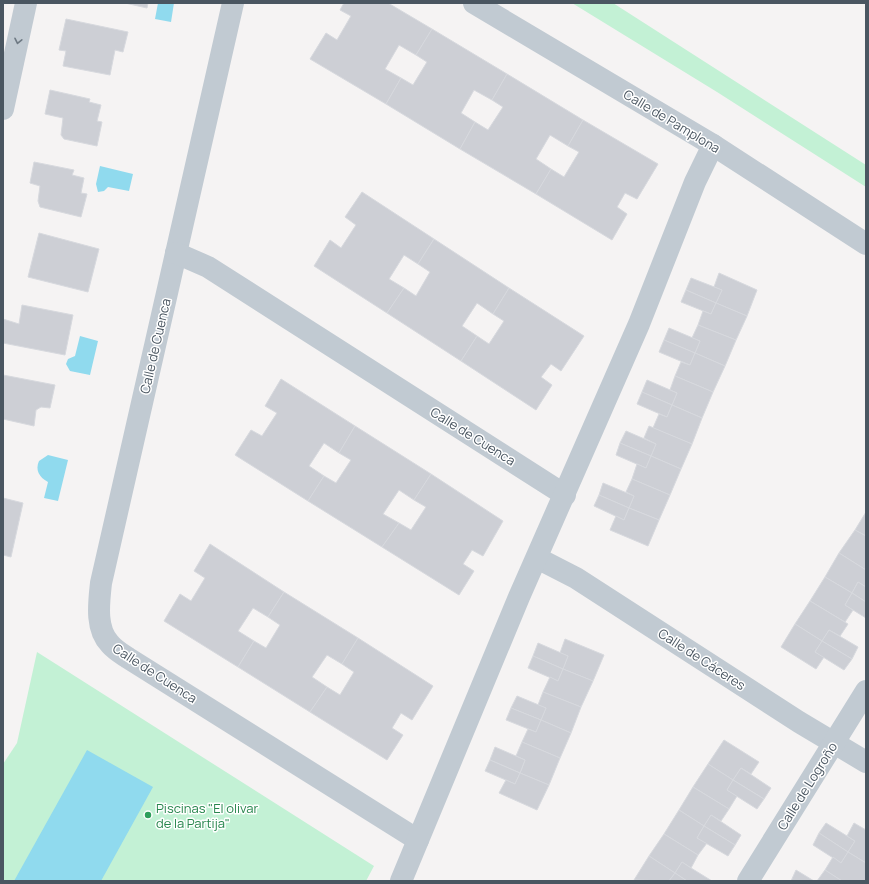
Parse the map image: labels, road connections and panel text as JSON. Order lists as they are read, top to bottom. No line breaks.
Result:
{"streets":{"street":["Calle de Pamplona","Calle de Cuenca","Calle de Cáceres","Calle de Logroño"]},"crossings":[["Calle de Cáceres","Calle de Logroño"]],"places":["Piscinas \"El olivar de la Partija\""]}
